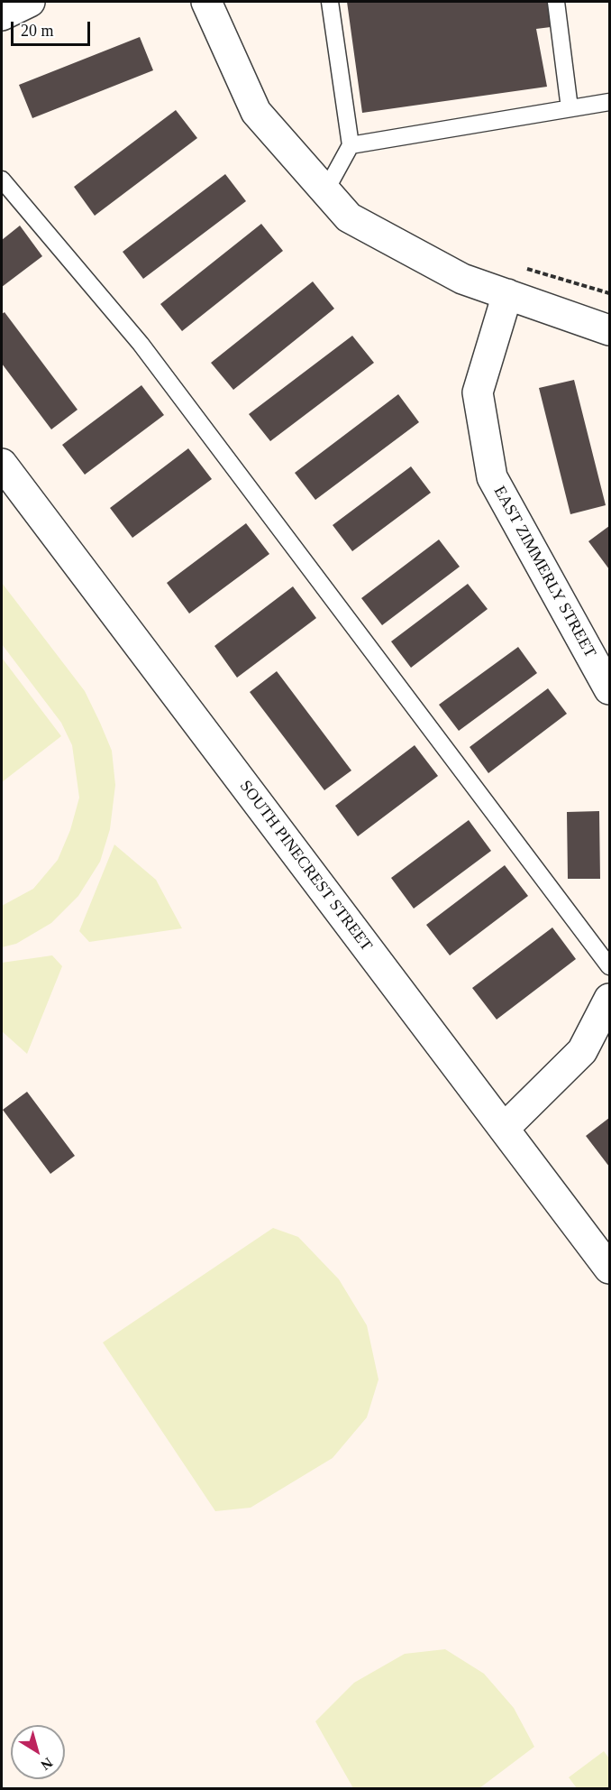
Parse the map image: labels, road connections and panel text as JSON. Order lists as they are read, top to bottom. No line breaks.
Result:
{"streets":{"street":["EAST ZIMMERLY STREET","SOUTH PINECREST STREET"]},"scale_bar":"20 m","north":"bottom right"}
